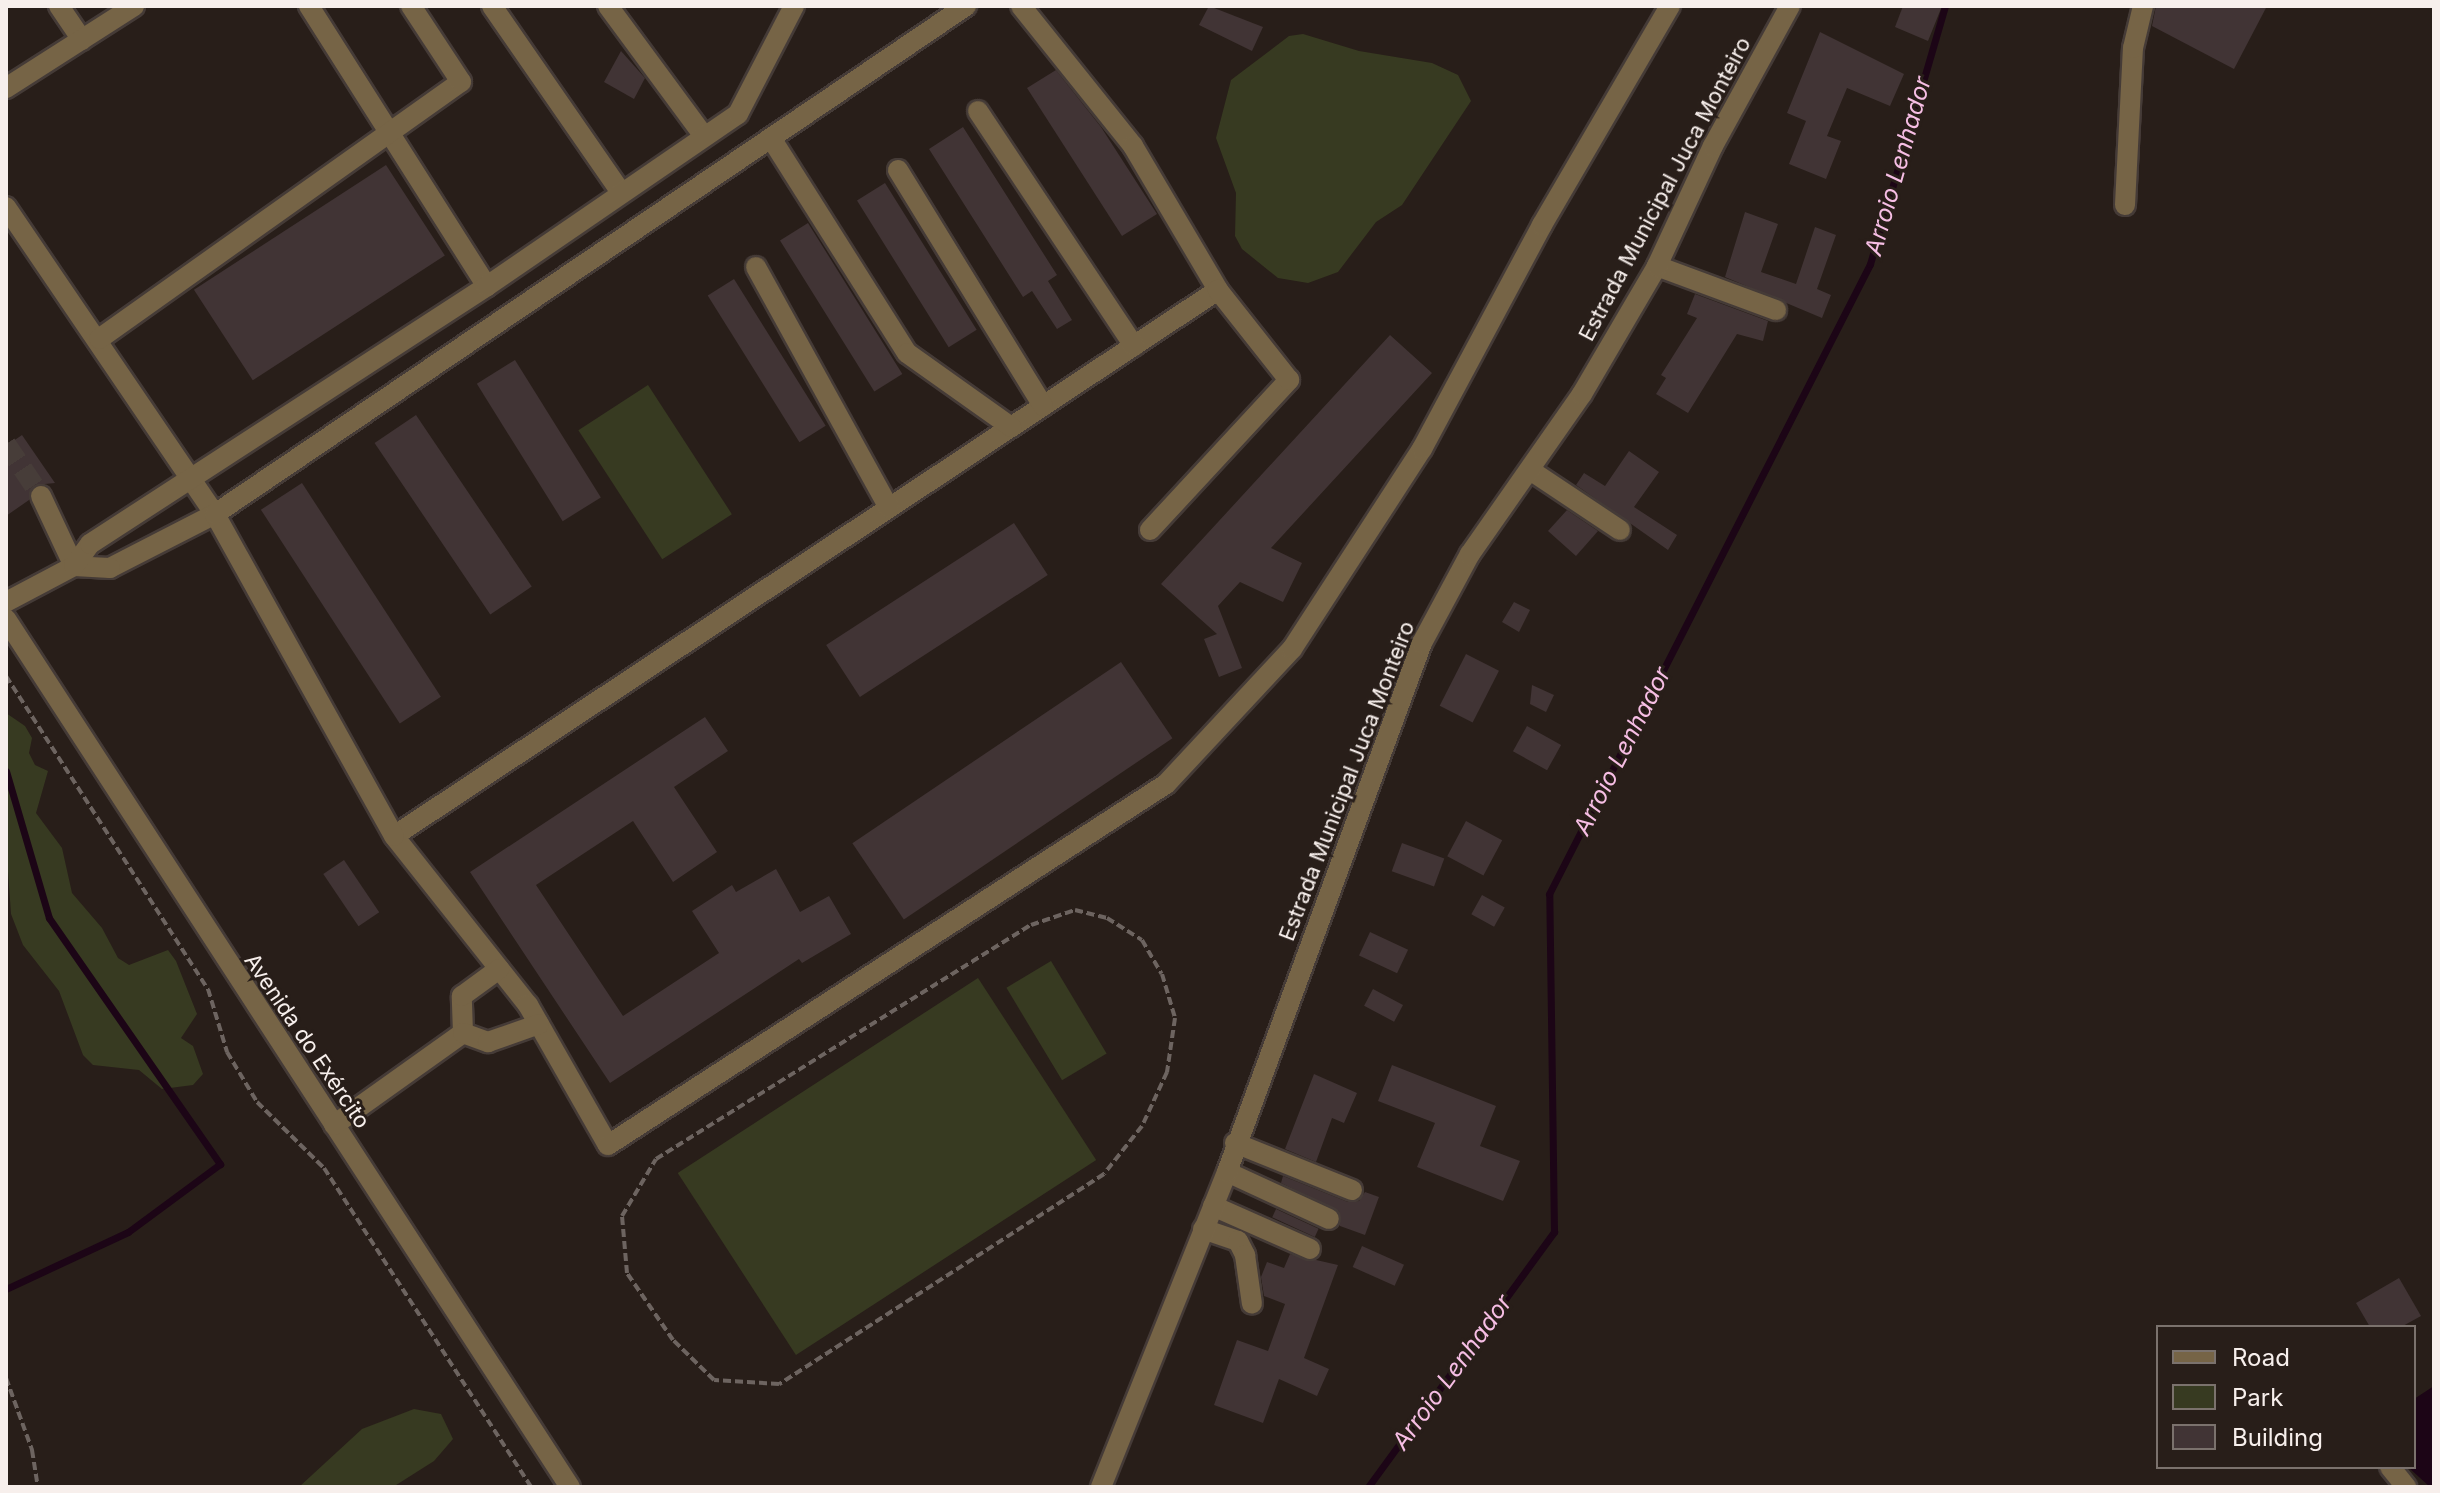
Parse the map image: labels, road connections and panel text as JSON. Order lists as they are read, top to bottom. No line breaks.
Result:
{"streets":{"street":["Estrada Municipal Juca Monteiro","Avenida do Exército"]},"water":["Arroio Lenhador"],"legend":["Road","Park","Building"]}
